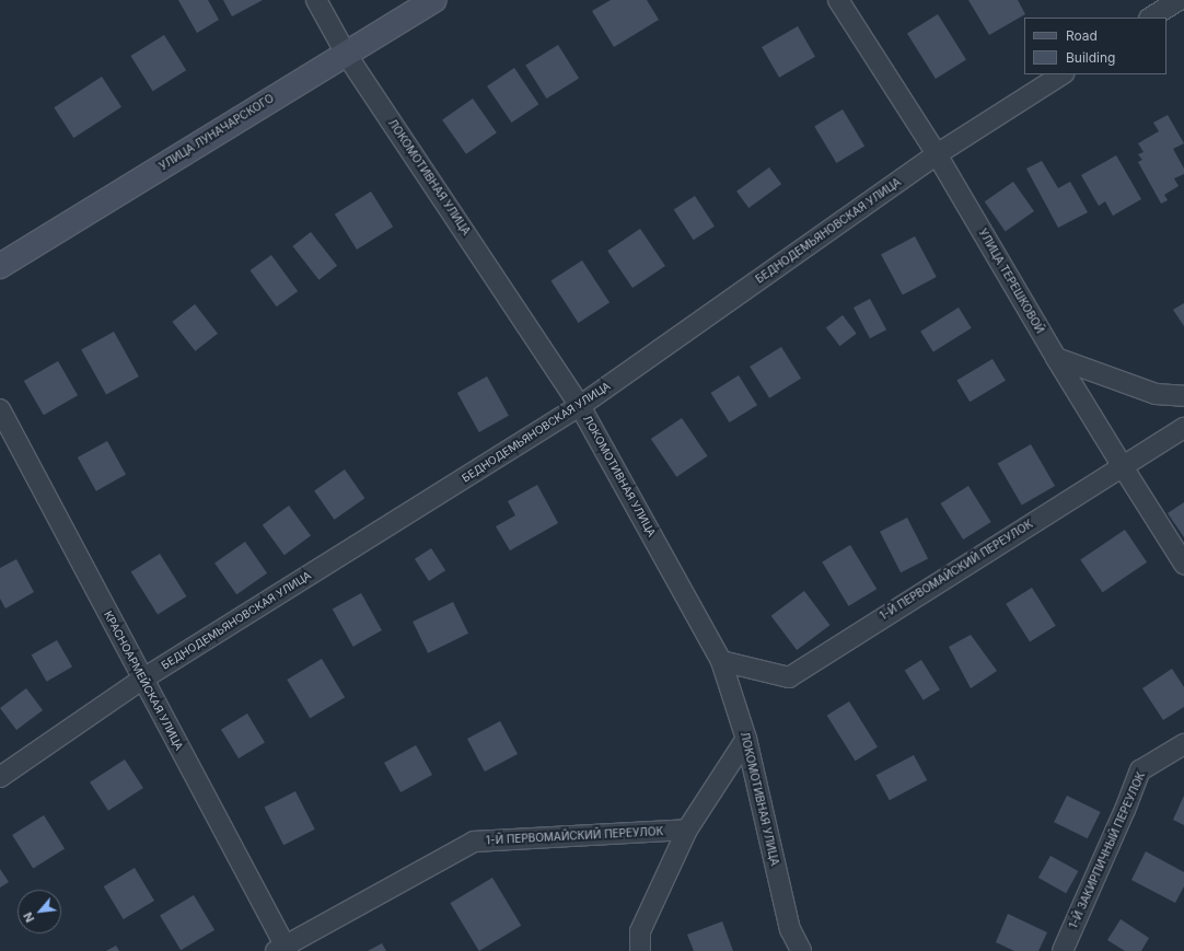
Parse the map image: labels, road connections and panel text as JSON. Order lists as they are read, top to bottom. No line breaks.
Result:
{"streets":{"main road":["УЛИЦА ЛУНАЧАРСКОГО"],"street":["ЛОКОМОТИВНАЯ УЛИЦА","БЕДНОДЕМЬЯНОВСКАЯ УЛИЦА","УЛИЦА ТЕРЕШКОВОЙ","1-Й ПЕРВОМАЙСКИЙ ПЕРЕУЛОК","КРАСНОАРМЕЙСКАЯ УЛИЦА","1-Й ЗАКИРПИЧНЫЙ ПЕРЕУЛОК"]},"crossings":[["УЛИЦА ЛУНАЧАРСКОГО","ЛОКОМОТИВНАЯ УЛИЦА"],["ЛОКОМОТИВНАЯ УЛИЦА","БЕДНОДЕМЬЯНОВСКАЯ УЛИЦА"],["ЛОКОМОТИВНАЯ УЛИЦА","1-Й ПЕРВОМАЙСКИЙ ПЕРЕУЛОК"],["БЕДНОДЕМЬЯНОВСКАЯ УЛИЦА","УЛИЦА ТЕРЕШКОВОЙ"],["БЕДНОДЕМЬЯНОВСКАЯ УЛИЦА","КРАСНОАРМЕЙСКАЯ УЛИЦА"],["УЛИЦА ТЕРЕШКОВОЙ","1-Й ПЕРВОМАЙСКИЙ ПЕРЕУЛОК"],["1-Й ПЕРВОМАЙСКИЙ ПЕРЕУЛОК","КРАСНОАРМЕЙСКАЯ УЛИЦА"]],"legend":["Road","Building"],"north":"bottom left"}
